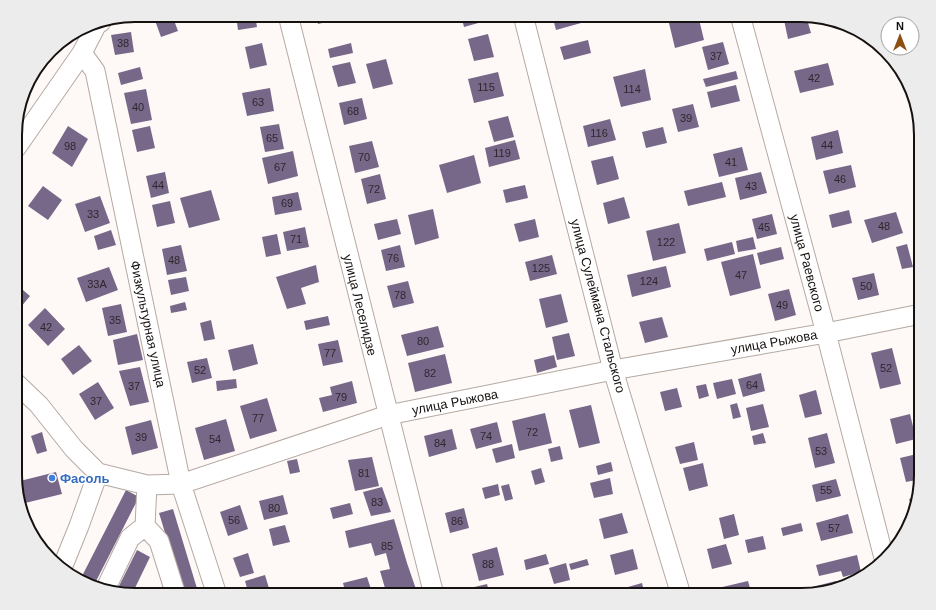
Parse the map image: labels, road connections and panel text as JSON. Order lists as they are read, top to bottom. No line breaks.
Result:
{"streets":{"street":["улица Раевского","улица Леселидзе","улица Сулеймана Стальского","Физкультурная улица","улица Рыжова"]},"crossings":[["улица Раевского","улица Рыжова"],["улица Леселидзе","улица Рыжова"],["улица Сулеймана Стальского","улица Рыжова"],["Физкультурная улица","улица Рыжова"]],"places":["Фасоль"],"house_numbers":["38","37","42","115","114","63","40","68","39","116","65","44","98","119","70","41","67","46","44","43","72","69","33","48","45","71","122","76","48","125","47","124","33А","50","78","49","35","42","80","77","52","52","82","64","37","79","37","77","72","74","39","54","84","53","81","55","83","80","56","86","57","85","88"],"north":"top"}
